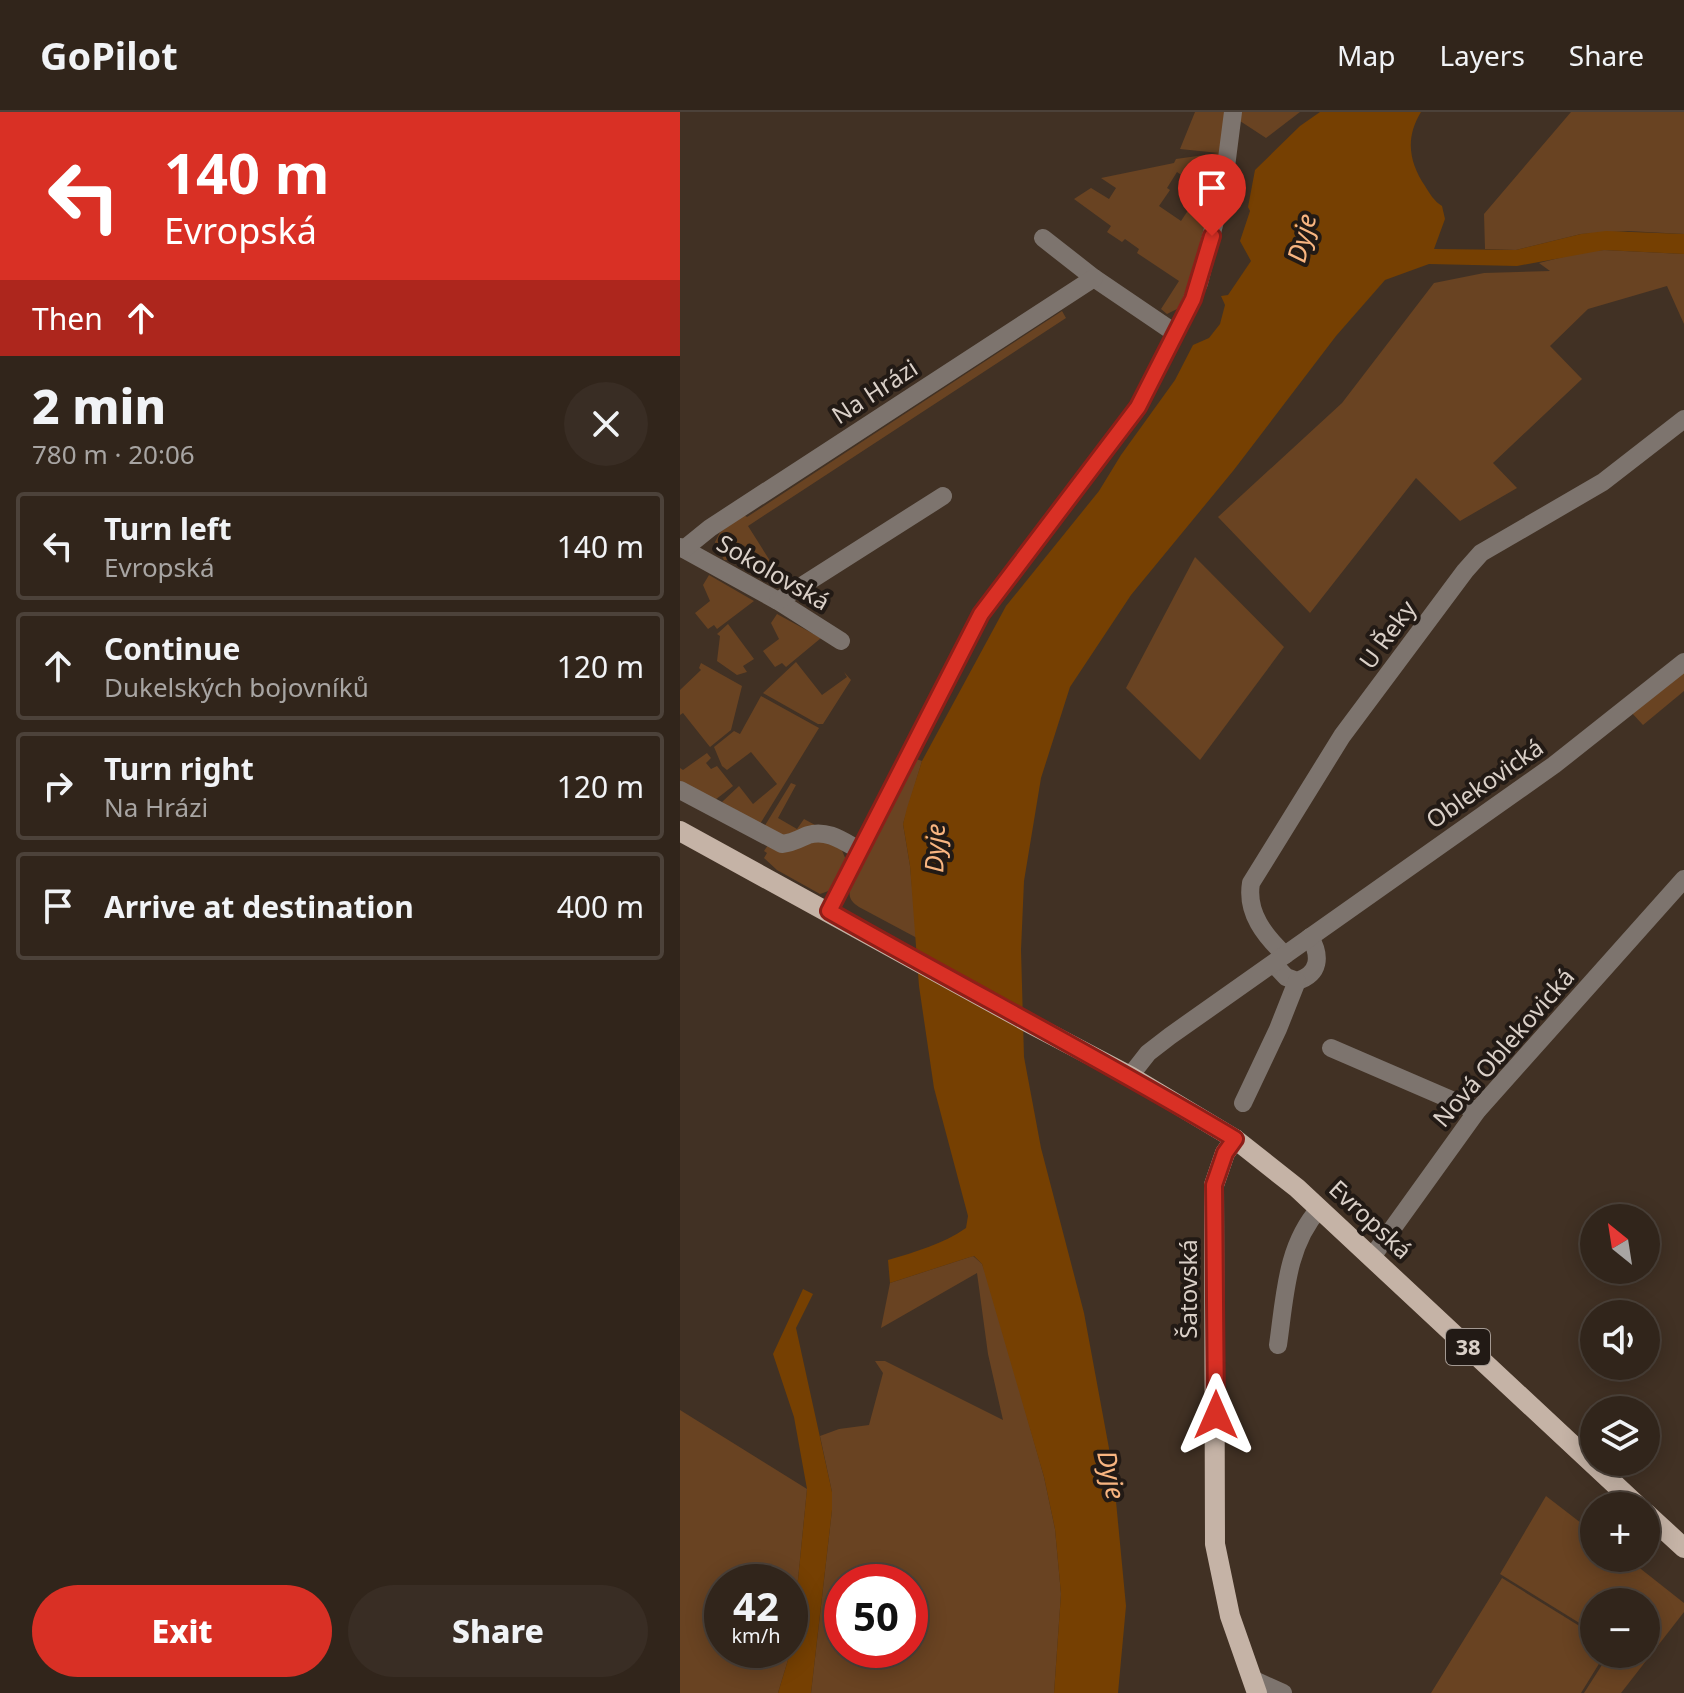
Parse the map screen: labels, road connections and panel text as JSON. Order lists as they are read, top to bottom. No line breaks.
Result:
{"streets":{"main road":["Evropská","Šatovská","38"],"street":["Na Hrázi","Sokolovská","U Řeky","Oblekovická","Nová Oblekovická"]},"crossings":[["Na Hrázi","Sokolovská"],["U Řeky","Oblekovická"],["Oblekovická","Evropská"],["Nová Oblekovická","Evropská"],["Evropská","Šatovská"],["Evropská","38"]],"water":["Dyje"],"north":"top left","page":{"header":"GoPilot","nav":["Map","Layers","Share"],"turn":["140 m","Evropská"],"then":"Then","heading":["2 min","780 m · 20:06"],"list":[{"name":"Turn left","note":"Evropská","value":"140 m"},{"name":"Continue","note":"Dukelských bojovníků","value":"120 m"},{"name":"Turn right","note":"Na Hrázi","value":"120 m"},{"name":"Arrive at destination","value":"400 m"}],"map_buttons":["+","−"],"speed":"42 km/h","limit":"50","buttons":["Exit","Share"]}}
